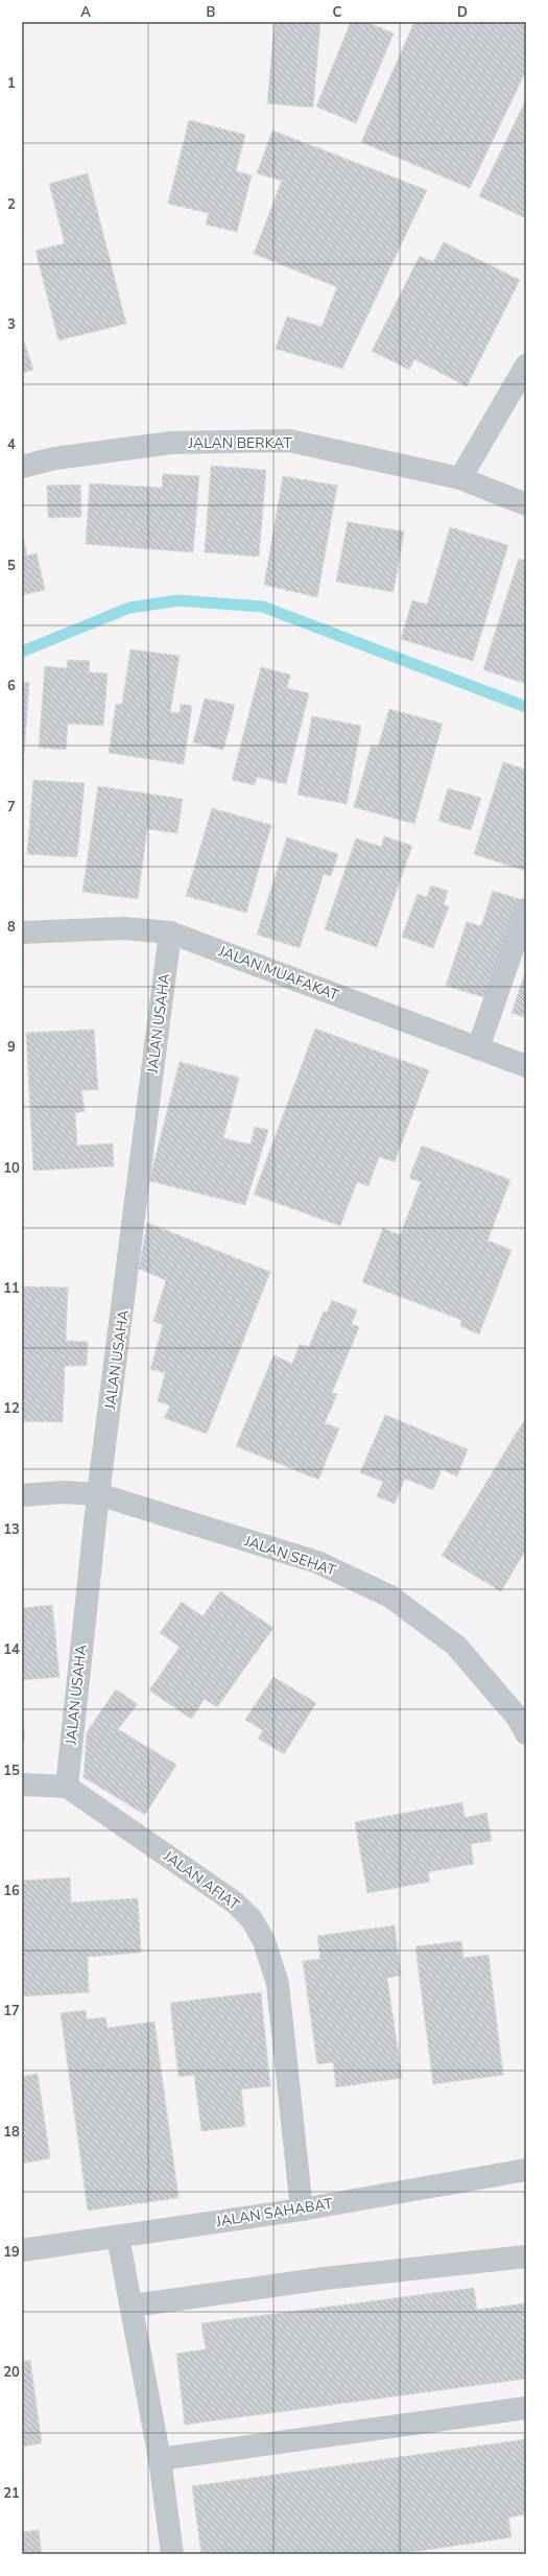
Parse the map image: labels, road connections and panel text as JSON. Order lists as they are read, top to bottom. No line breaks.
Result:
{"streets":{"street":["JALAN BERKAT","JALAN MUAFAKAT","JALAN USAHA","JALAN SEHAT","JALAN AFIAT","JALAN SAHABAT"]},"crossings":[["JALAN MUAFAKAT","JALAN USAHA"],["JALAN USAHA","JALAN SEHAT"],["JALAN USAHA","JALAN AFIAT"],["JALAN AFIAT","JALAN SAHABAT"]],"grid":{"columns":["A","B","C","D"],"rows":["1","2","3","4","5","6","7","8","9","10","11","12","13","14","15","16","17","18","19","20","21"]}}
